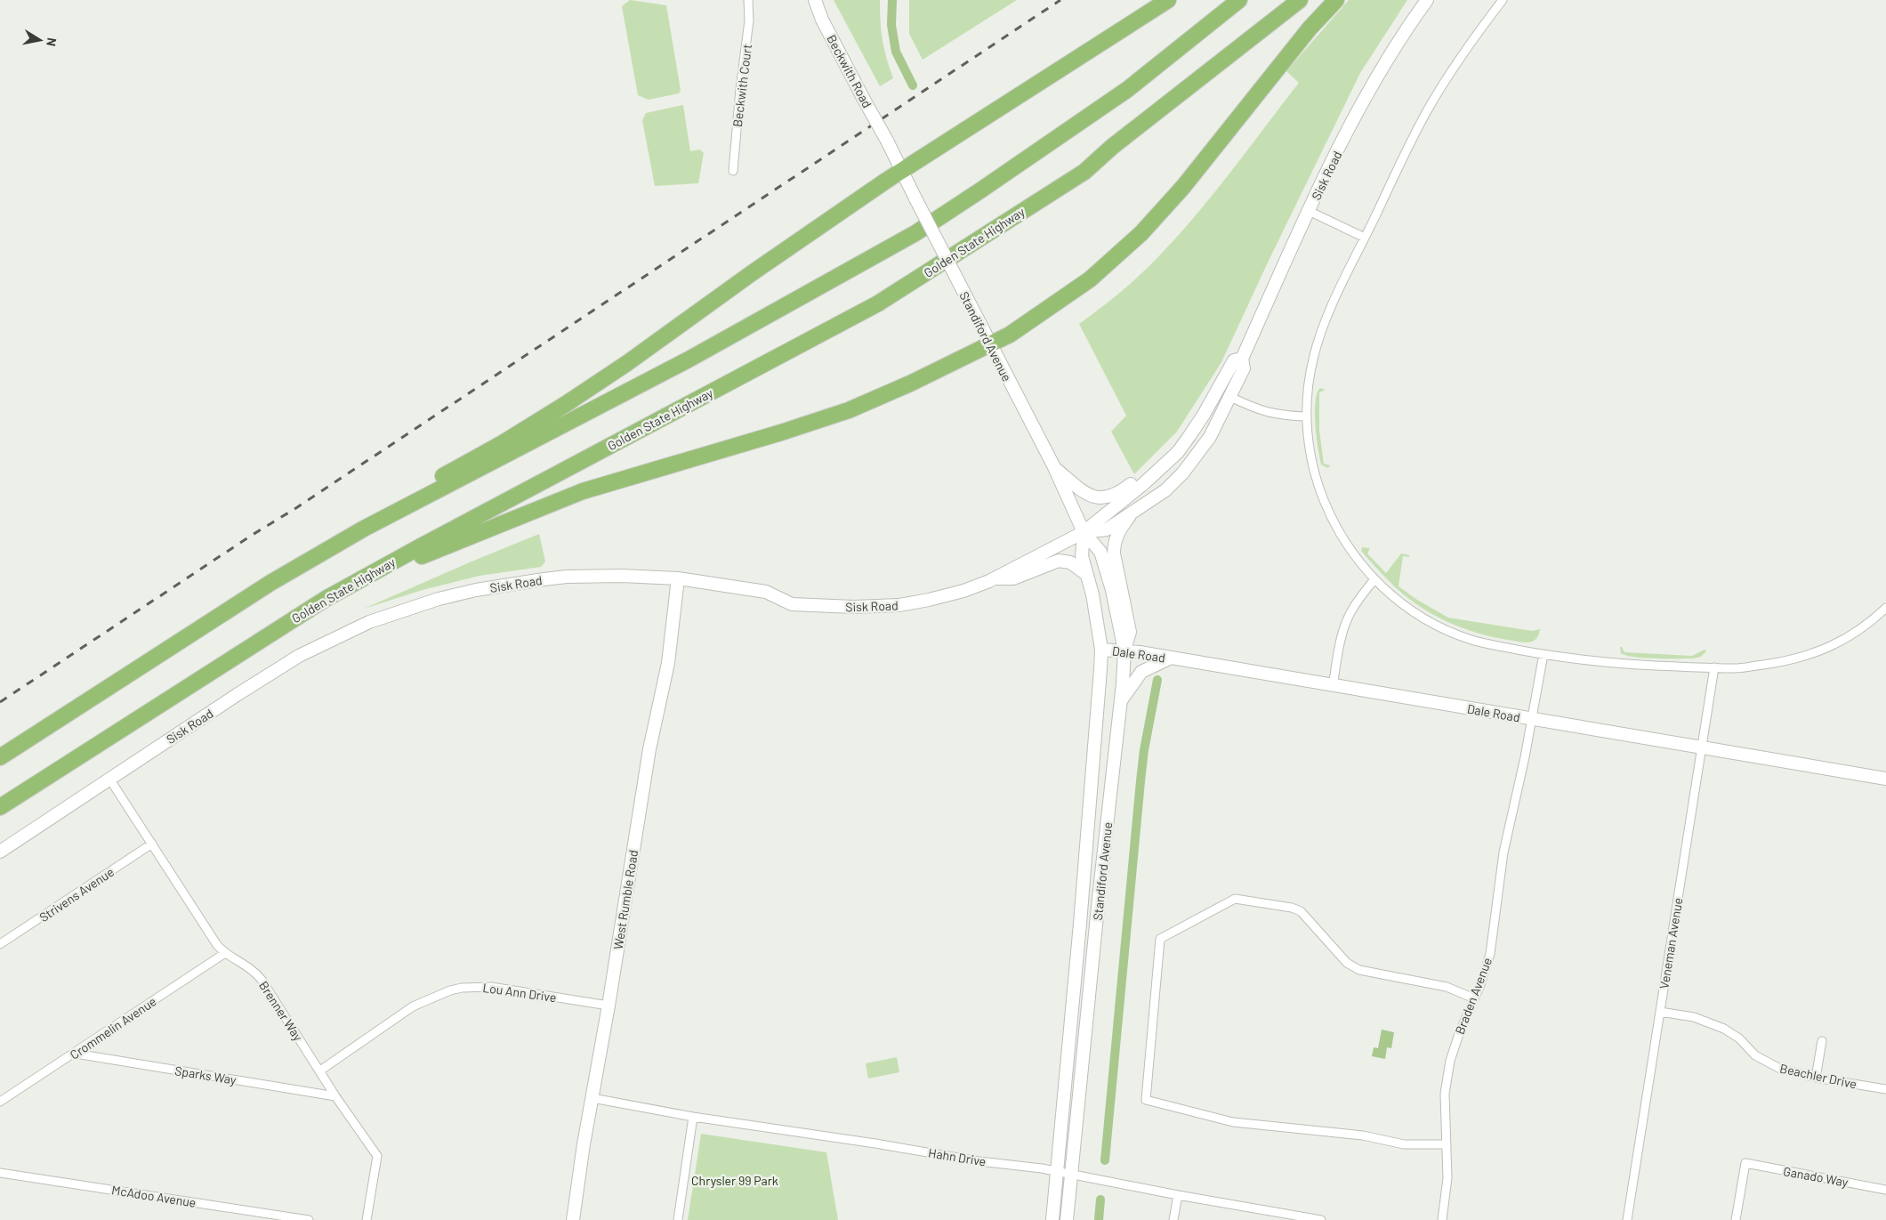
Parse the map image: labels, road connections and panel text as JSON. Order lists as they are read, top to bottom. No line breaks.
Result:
{"streets":{"highway":["Golden State Highway"],"main road":["Beckwith Road","Sisk Road","Standiford Avenue","Dale Road","West Rumble Road"],"street":["Beckwith Court","Strivens Avenue","Veneman Avenue","Lou Ann Drive","Braden Avenue","Brenner Way","Crommelin Avenue","Sparks Way","Beachler Drive","Hahn Drive","Ganado Way","McAdoo Avenue"]},"crossings":[["Beckwith Road","Standiford Avenue"],["Sisk Road","Standiford Avenue"],["Sisk Road","West Rumble Road"],["Sisk Road","Brenner Way"],["Standiford Avenue","Dale Road"],["Standiford Avenue","Hahn Drive"],["Dale Road","Veneman Avenue"],["Dale Road","Braden Avenue"],["Strivens Avenue","Brenner Way"],["West Rumble Road","Lou Ann Drive"],["West Rumble Road","Hahn Drive"],["Veneman Avenue","Beachler Drive"],["Lou Ann Drive","Brenner Way"],["Brenner Way","Crommelin Avenue"],["Brenner Way","Sparks Way"],["Crommelin Avenue","Sparks Way"]],"parks":["Chrysler 99 Park"],"north":"right"}
